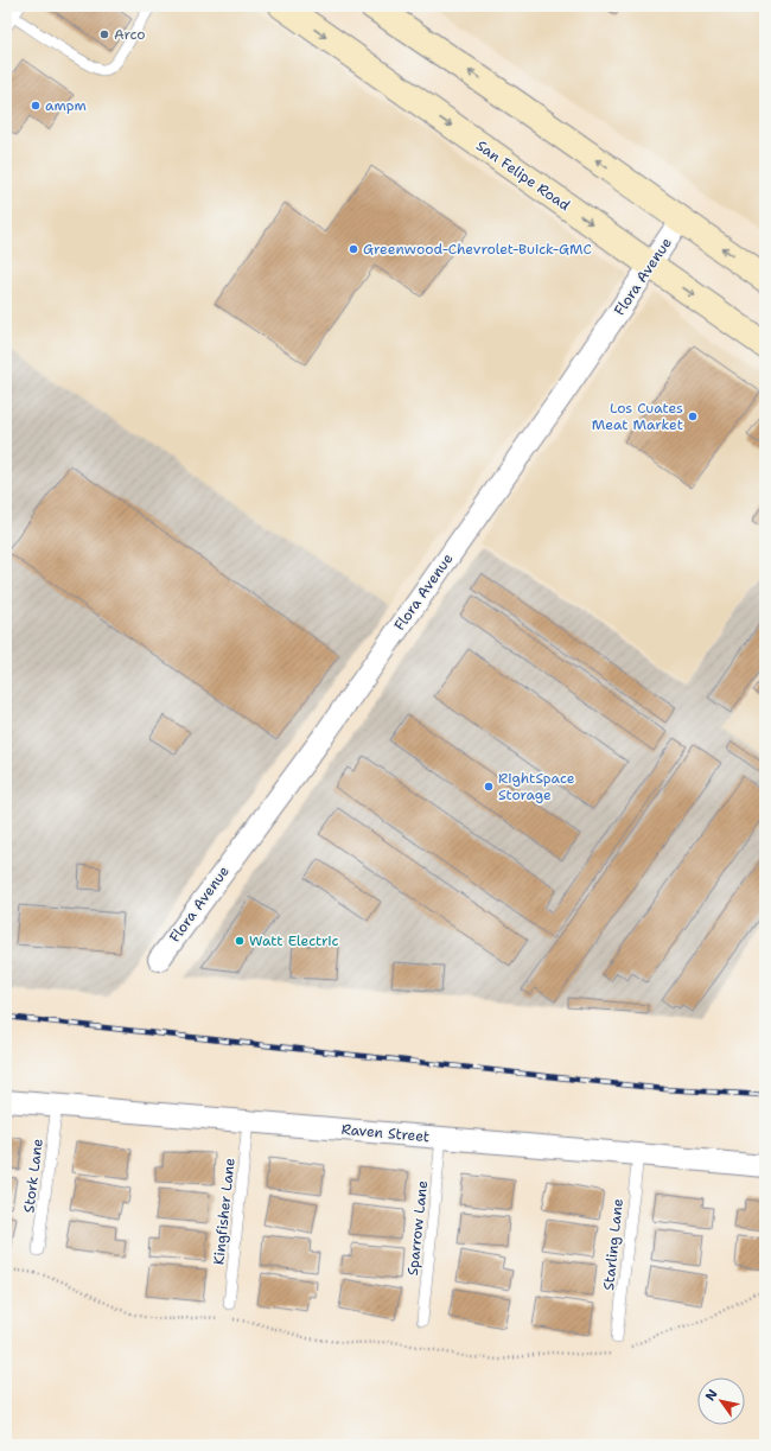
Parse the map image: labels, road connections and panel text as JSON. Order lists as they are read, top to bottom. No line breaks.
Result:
{"streets":{"main road":["San Felipe Road"],"street":["Flora Avenue","Raven Street"],"lane":["Stork Lane","Kingfisher Lane","Sparrow Lane","Starling Lane"]},"crossings":[["San Felipe Road","Flora Avenue"],["Raven Street","Stork Lane"],["Raven Street","Kingfisher Lane"],["Raven Street","Sparrow Lane"],["Raven Street","Starling Lane"]],"places":["Arco","ampm","Greenwood-Chevrolet-Buick-GMC","Los Cuates Meat Market","RightSpace Storage","Watt Electric"],"north":"top left"}
